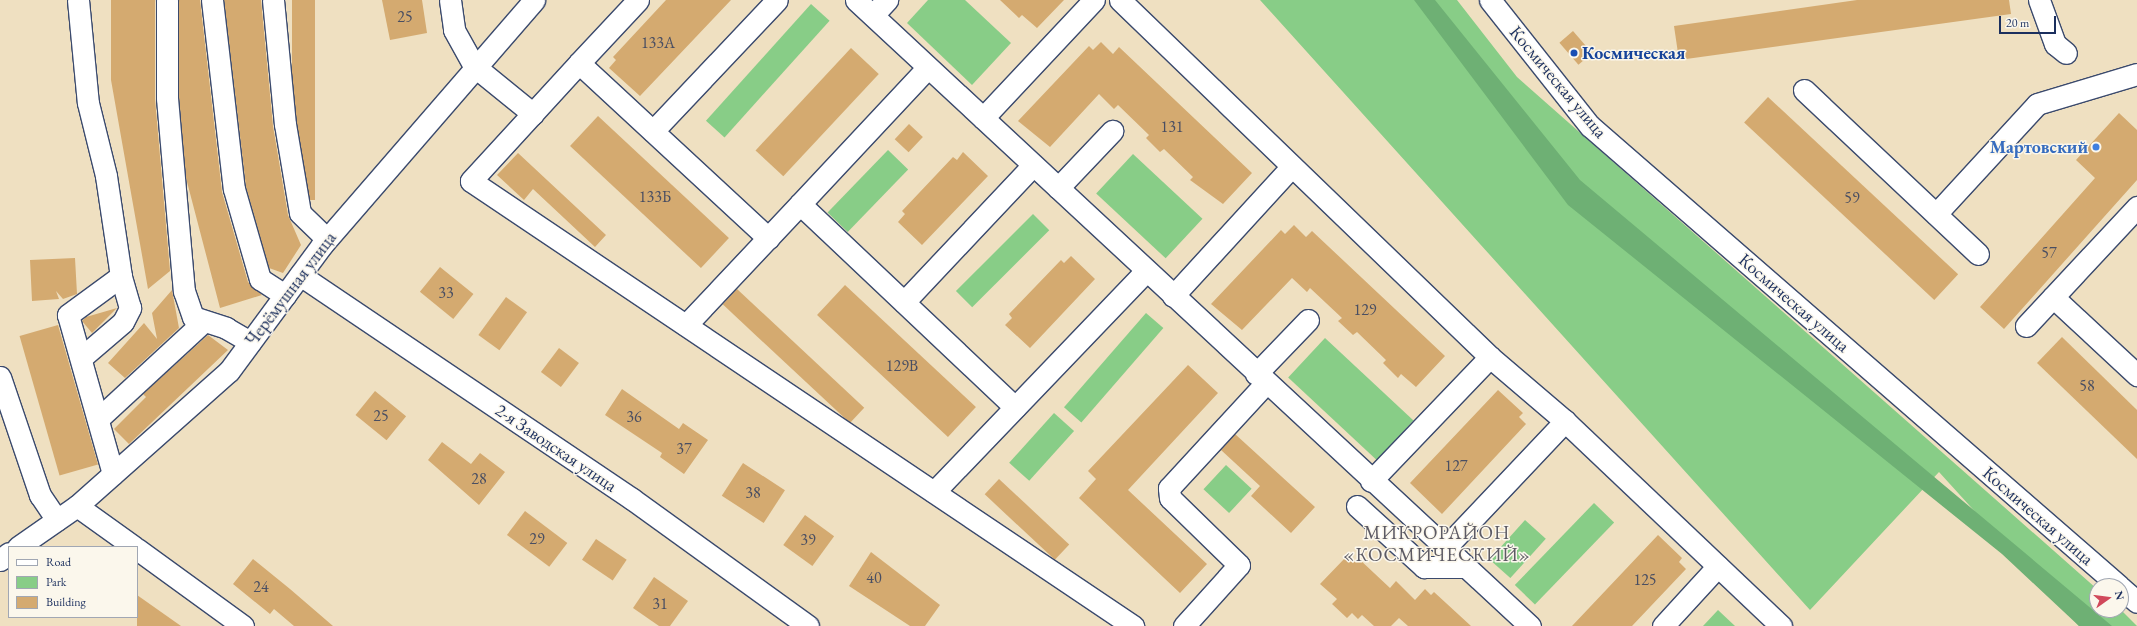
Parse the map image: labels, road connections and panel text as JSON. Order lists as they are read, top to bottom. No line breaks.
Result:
{"streets":{"street":["Космическая улица","Черёмушная улица","2-я Заводская улица"]},"crossings":[["Черёмушная улица","2-я Заводская улица"]],"districts":["МИКРОРАЙОН «КОСМИЧЕСКИЙ»"],"places":["Космическая","Мартовский"],"house_numbers":["25","133А","131","133Б","59","57","33","129","129В","58","25","36","37","127","28","38","29","39","40","125","24","31"],"legend":["Road","Park","Building"],"scale_bar":"20 m","north":"right"}
